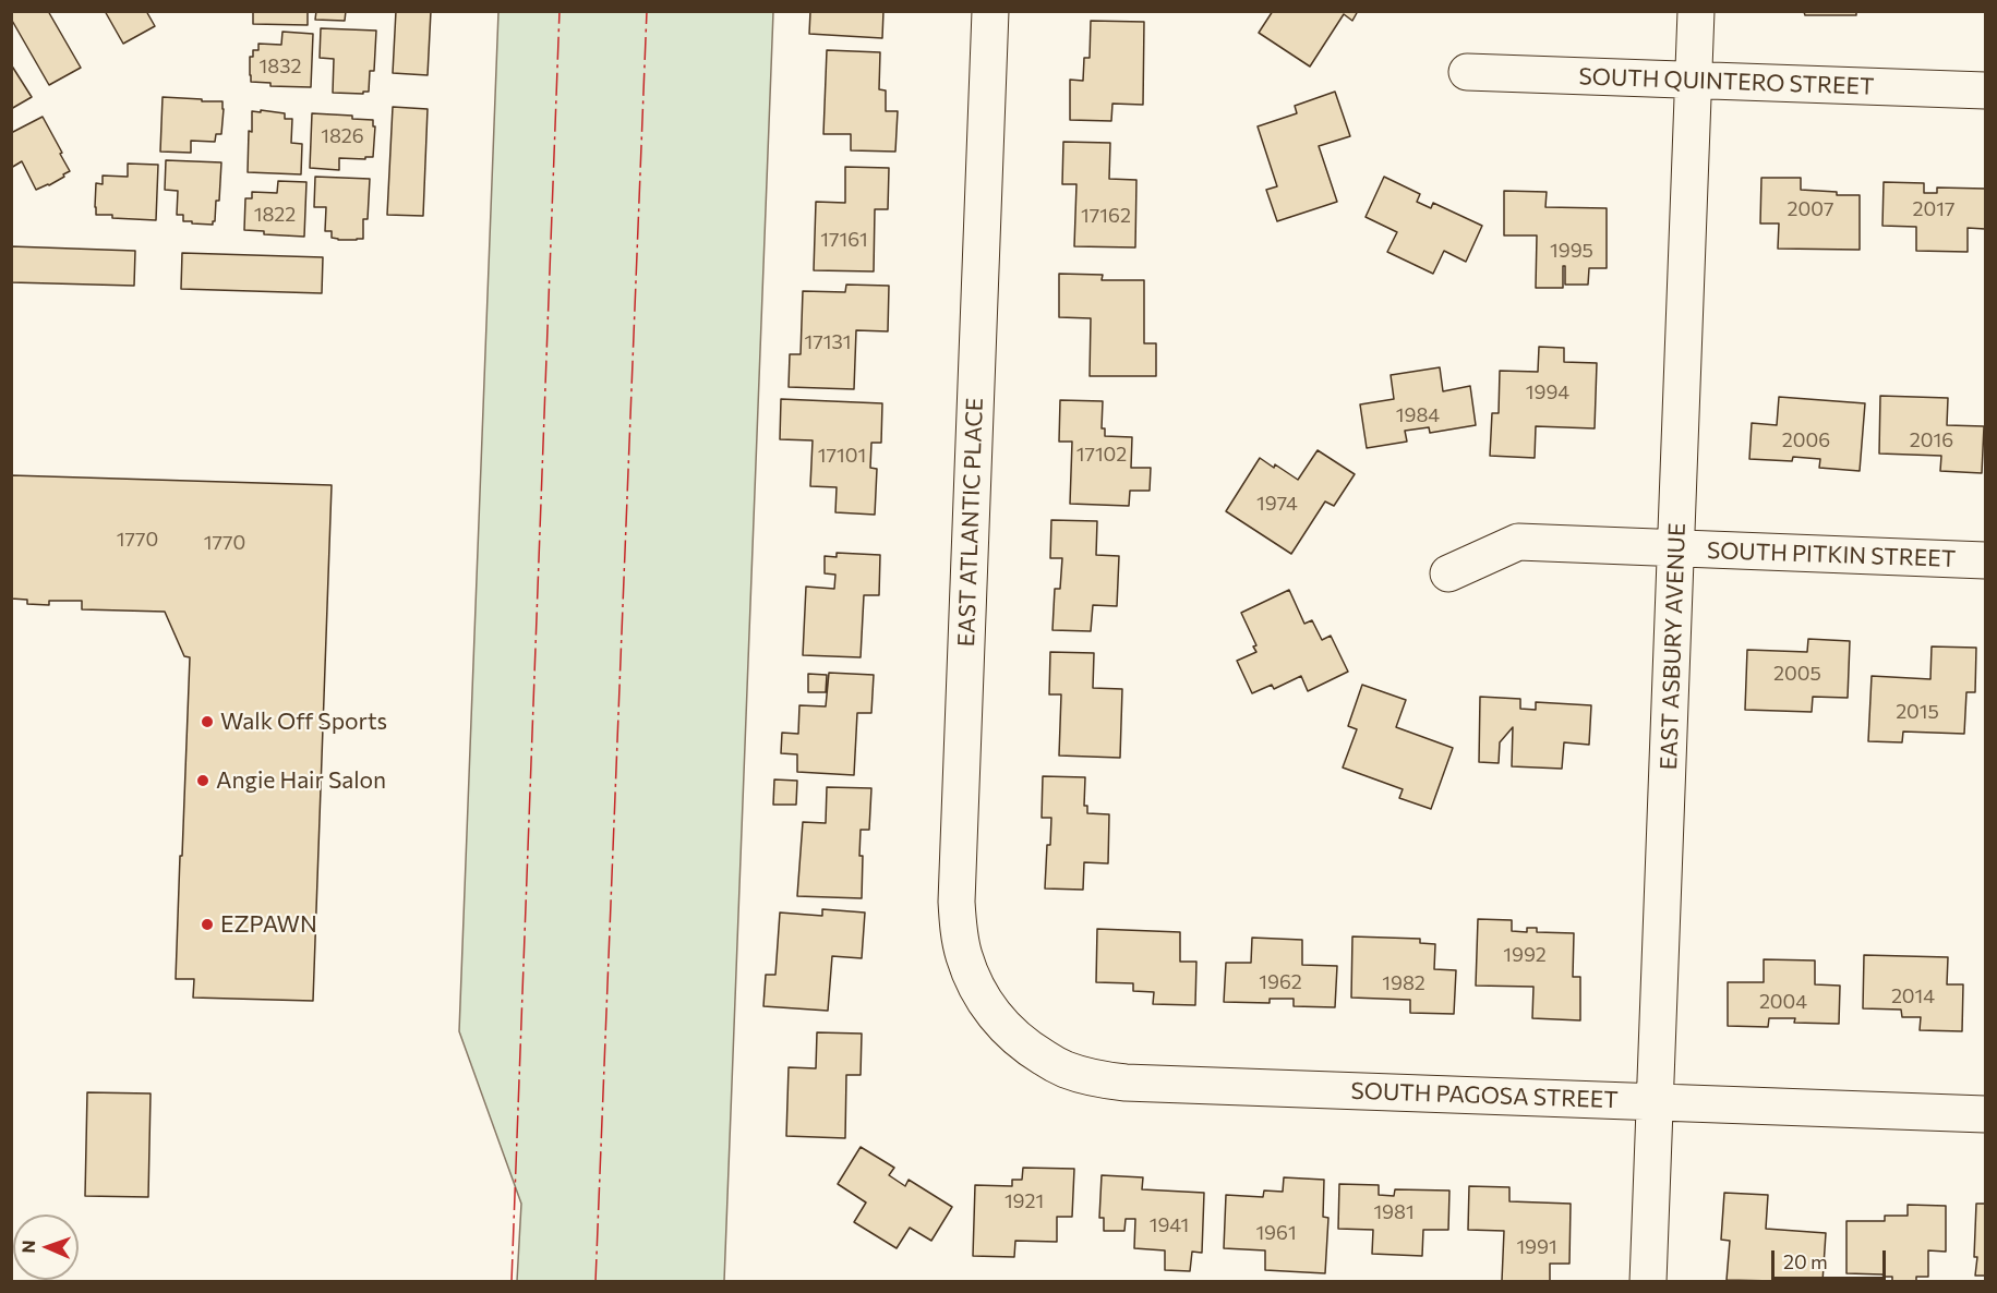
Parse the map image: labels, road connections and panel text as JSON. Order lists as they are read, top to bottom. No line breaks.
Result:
{"streets":{"street":["SOUTH QUINTERO STREET","EAST ATLANTIC PLACE","SOUTH PITKIN STREET","EAST ASBURY AVENUE","SOUTH PAGOSA STREET"]},"crossings":[["SOUTH QUINTERO STREET","EAST ASBURY AVENUE"],["EAST ATLANTIC PLACE","SOUTH PAGOSA STREET"],["SOUTH PITKIN STREET","EAST ASBURY AVENUE"],["EAST ASBURY AVENUE","SOUTH PAGOSA STREET"]],"places":["Walk Off Sports","Angie Hair Salon","EZPAWN"],"house_numbers":["1832","1826","2007","2017","1822","17162","17161","1995","17131","1994","1984","2006","2016","17102","17101","1974","1770","1770","2005","2015","1992","1962","1982","2014","2004","1921","1981","1941","1961","1991"],"scale_bar":"20 m","north":"left"}
